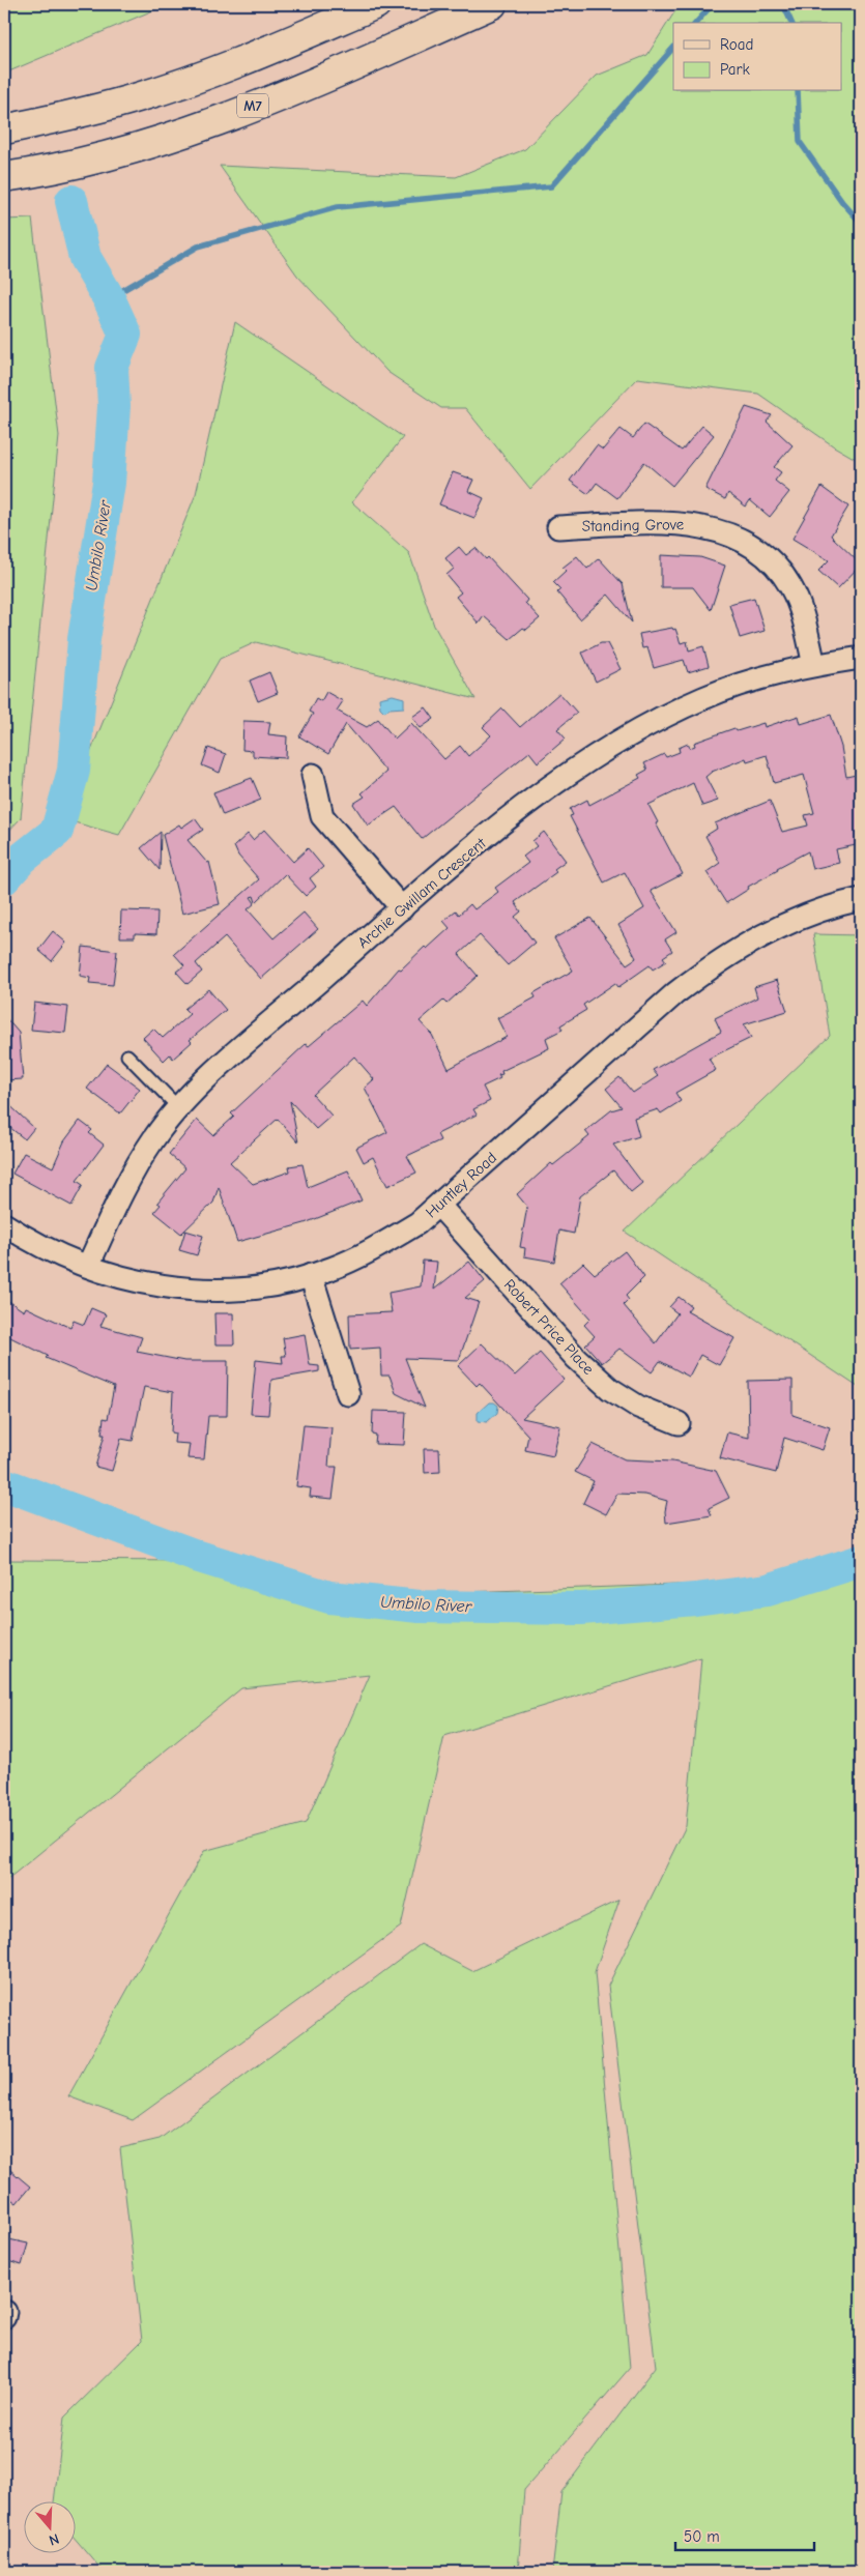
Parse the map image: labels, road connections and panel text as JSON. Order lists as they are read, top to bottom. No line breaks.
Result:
{"streets":{"highway":["M7"],"street":["Standing Grove","Archie Gwillam Crescent","Huntley Road","Robert Price Place"]},"crossings":[["Standing Grove","Archie Gwillam Crescent"],["Archie Gwillam Crescent","Huntley Road"],["Huntley Road","Robert Price Place"]],"water":["Umbilo River"],"legend":["Road","Park"],"scale_bar":"50 m","north":"bottom"}
